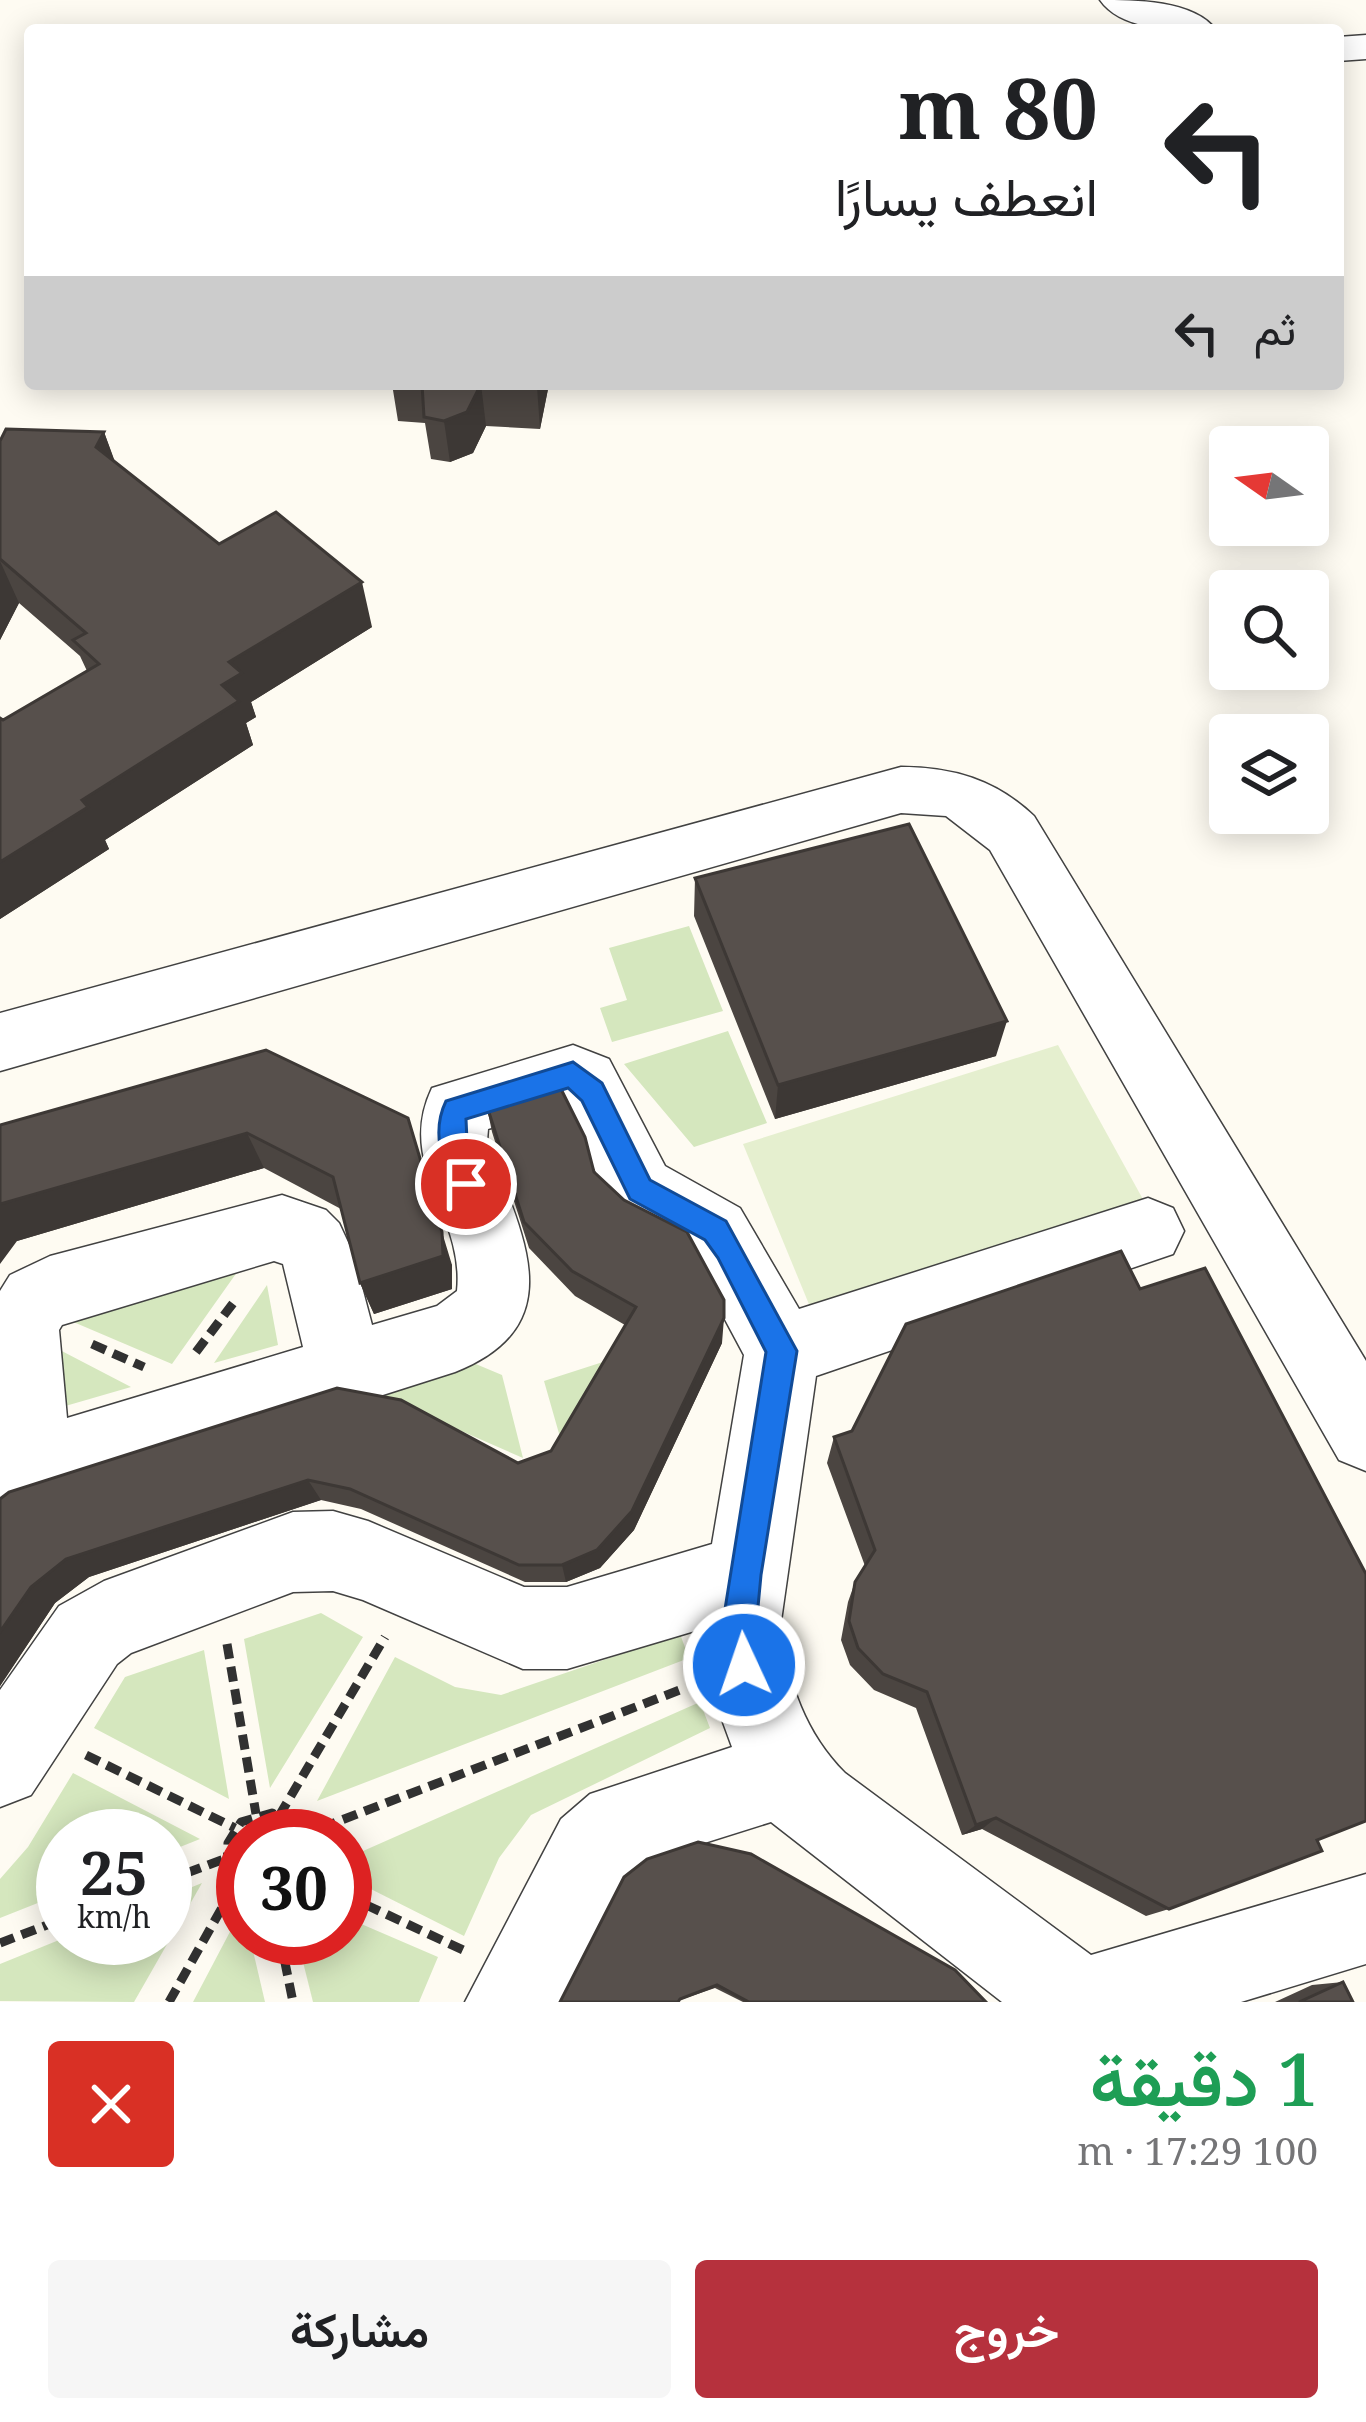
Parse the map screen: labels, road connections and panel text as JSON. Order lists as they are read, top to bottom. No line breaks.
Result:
{"north":"left","page":{"turn":["80 m","انعطف يسارًا"],"then":"ثم","speed":"25 km/h","limit":"30","heading":["1 دقيقة","100 m · 17:29"],"buttons":["خروج","مشاركة"]}}
